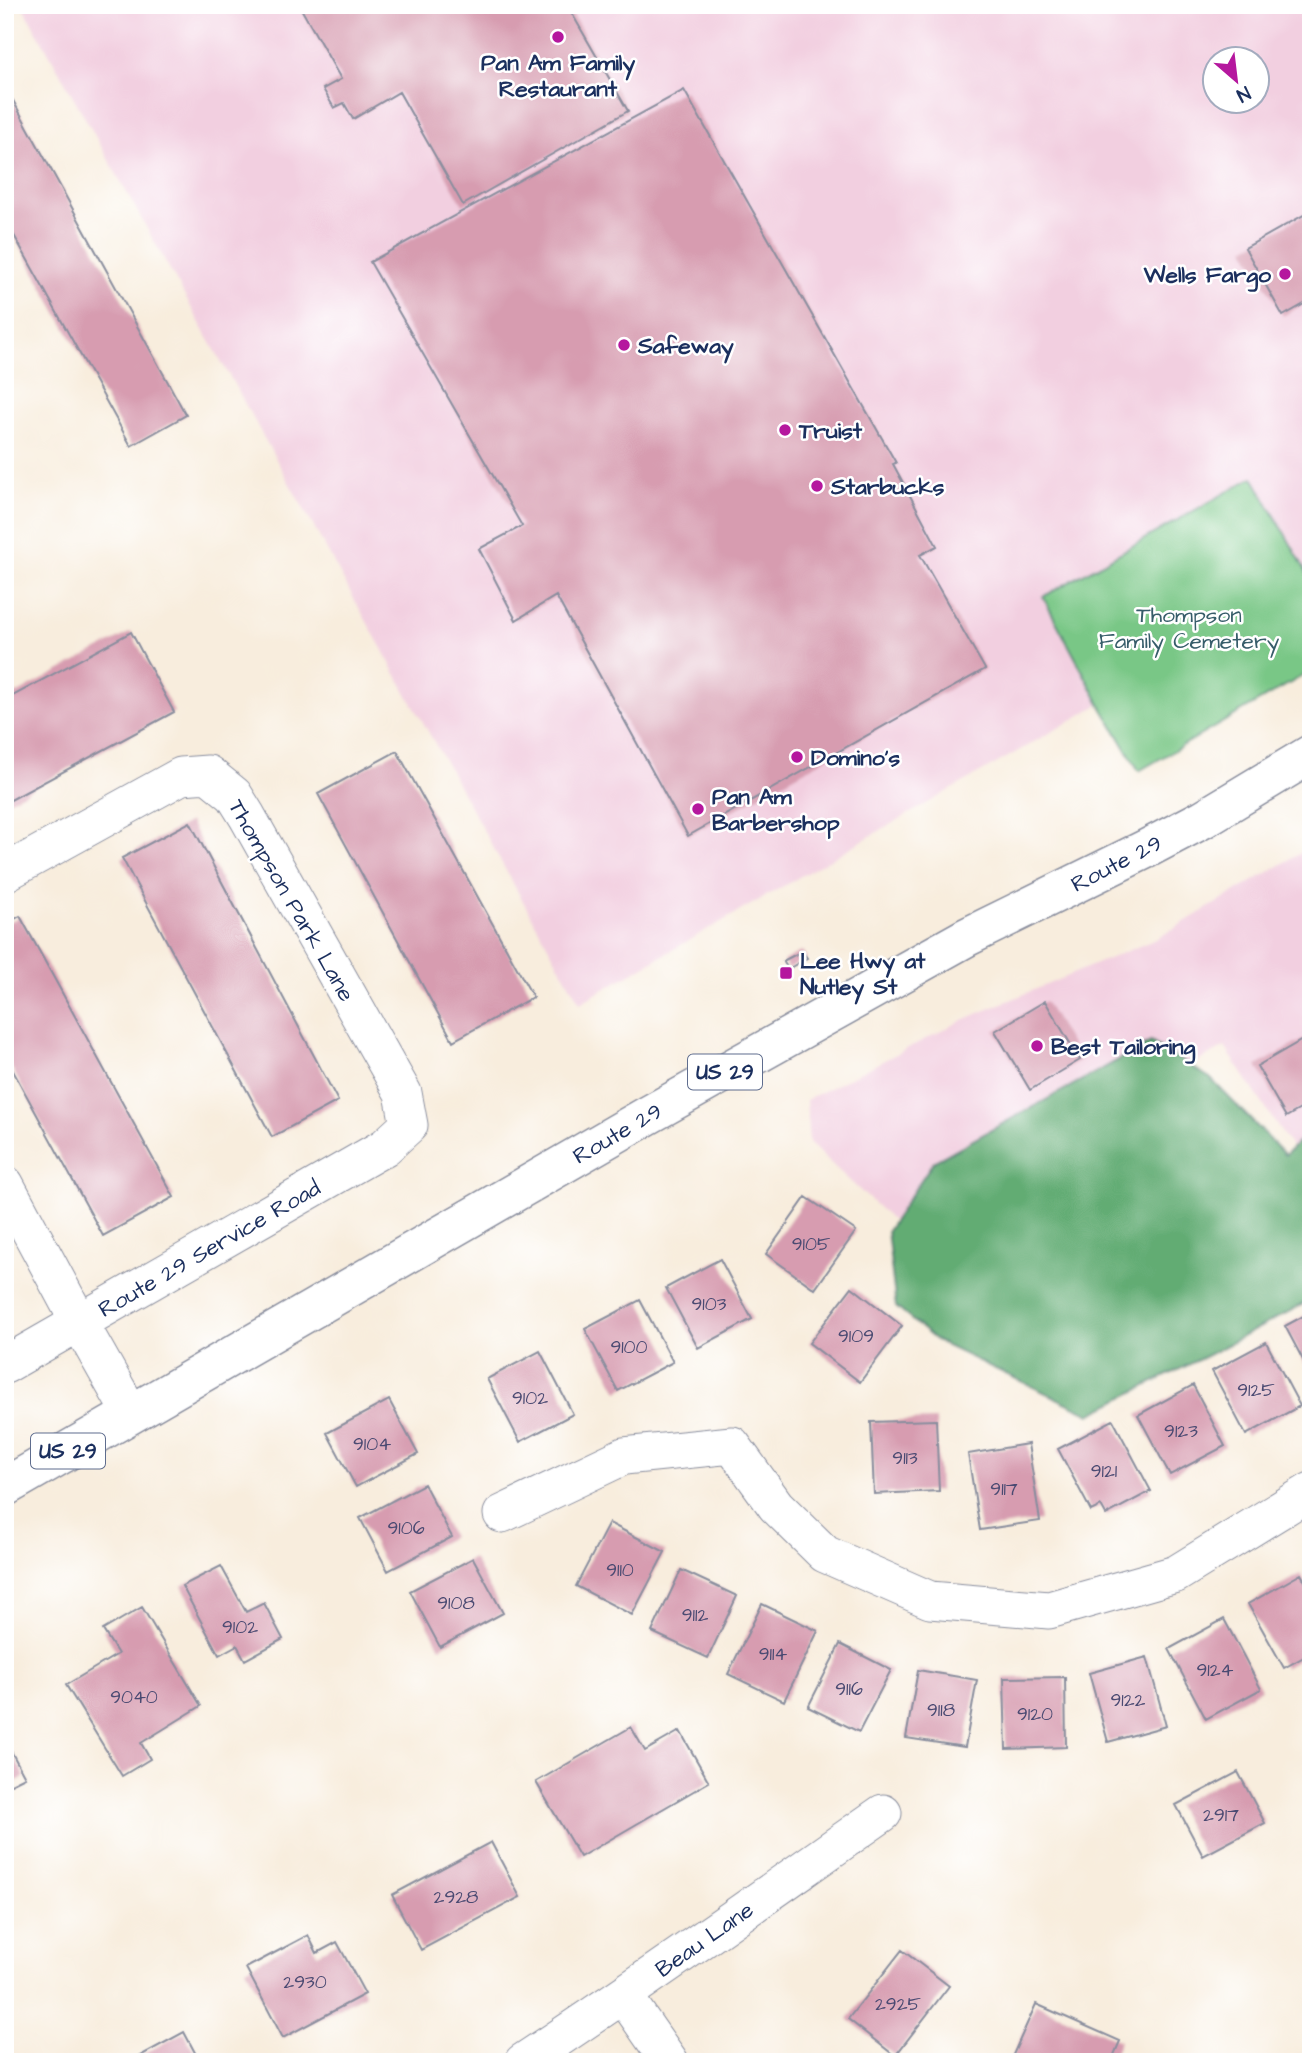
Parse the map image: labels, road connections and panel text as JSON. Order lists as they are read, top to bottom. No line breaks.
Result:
{"streets":{"main road":["Route 29","US 29"],"street":["Thompson Park Lane","Route 29 Service Road","Beau Lane"]},"crossings":[["Thompson Park Lane","Route 29 Service Road"]],"parks":["Thompson Family Cemetery"],"places":{"other":["Pan Am Family Restaurant","Wells Fargo","Safeway","Truist","Starbucks","Domino's","Pan Am Barbershop","Best Tailoring"],"transit":["Lee Hwy at Nutley St"]},"house_numbers":["9105","9103","9109","9100","9125","9102","9123","9104","9113","9121","9117","9106","9110","9108","9112","9102","9114","9124","9116","9040","9122","9118","9120","2917","2928","2930","2925"],"north":"bottom right"}
